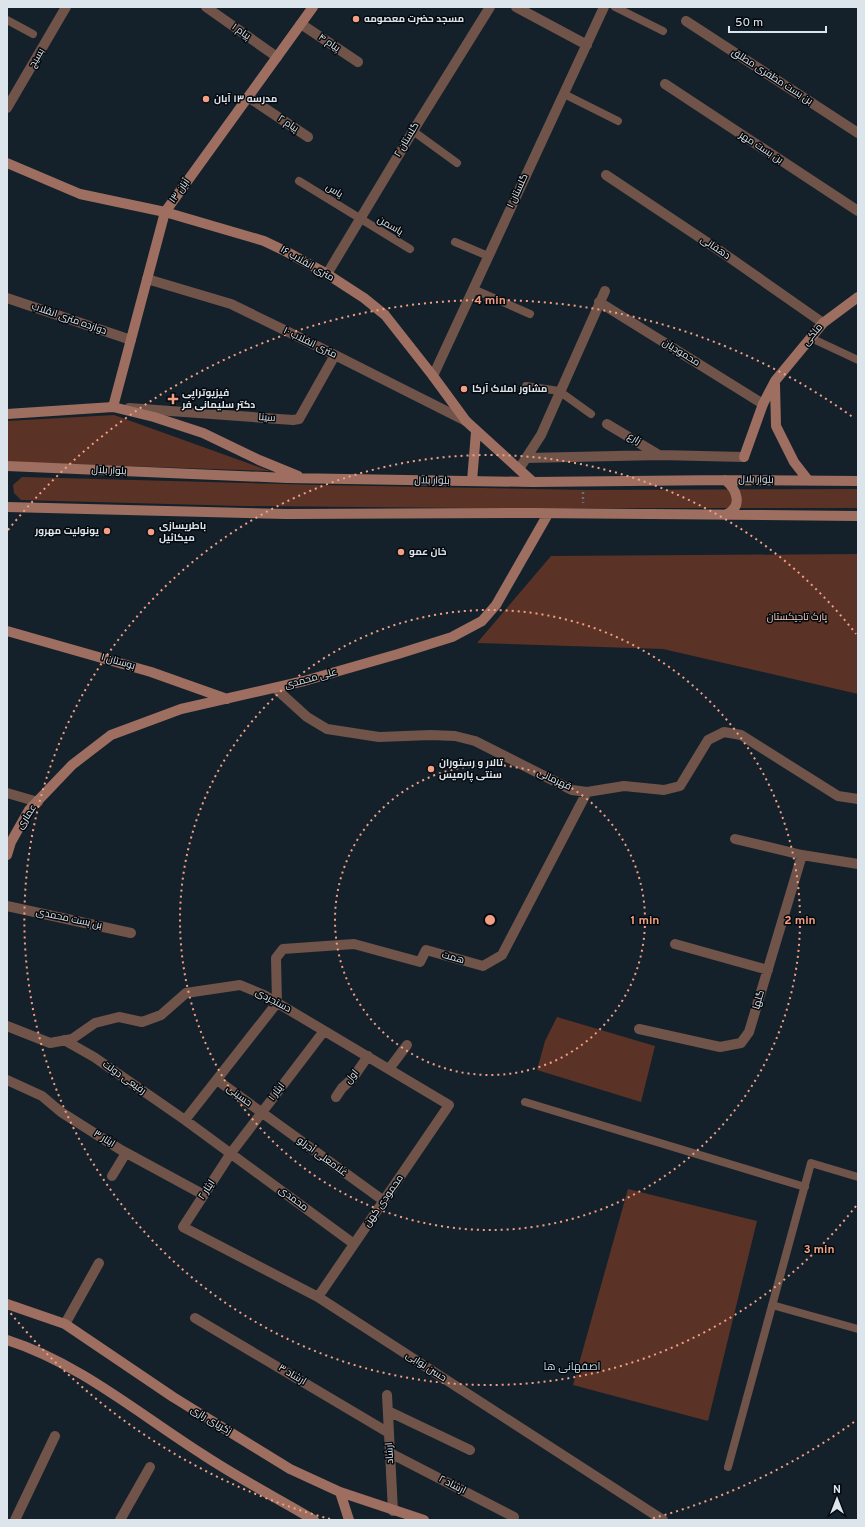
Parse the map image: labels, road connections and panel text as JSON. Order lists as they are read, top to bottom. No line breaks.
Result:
{"streets":{"street":["پیام ۱","پیام ۴","بسیج","بن بست مظفری مطلق","پیام ۲","گلستان ۲","بن بست مهر","۱۳ آبان","گلستان ۱","دهقانی","۱۶ متری انقلاب","دوازده متری انقلاب","ملکی","۱۰ متری انقلاب","محمودیان","سینا","زارع","بلوار بلال","بوستان ۱","علی محمدی","قهرمانی","عماری","بن بست محمدی","همت","گلها","دستجردی","اول","رفیعی دولت","۱ ایثار","حسینی","ایثار ۳","غلامعلی آجرلو","ایثار ۲","محمدی","محمودی کهن","حسن نوابی","ارشاد ۳","زکریای رازی","ارشاد","ارشاد ۲"],"lane":["یاس","یاسمن"]},"crossings":[["پیام ۱","۱۳ آبان"],["پیام ۴","۱۳ آبان"],["پیام ۲","۱۳ آبان"],["گلستان ۲","یاس"],["گلستان ۲","یاسمن"],["گلستان ۲","۱۶ متری انقلاب"],["۱۳ آبان","۱۶ متری انقلاب"],["۱۳ آبان","دوازده متری انقلاب"],["۱۳ آبان","۱۰ متری انقلاب"],["۱۳ آبان","سینا"],["یاس","یاسمن"],["گلستان ۱","۱۶ متری انقلاب"],["دهقانی","ملکی"],["۱۶ متری انقلاب","۱۰ متری انقلاب"],["۱۶ متری انقلاب","بلوار بلال"],["ملکی","محمودیان"],["ملکی","زارع"],["۱۰ متری انقلاب","سینا"],["بوستان ۱","علی محمدی"],["علی محمدی","قهرمانی"],["علی محمدی","عماری"],["قهرمانی","همت"],["همت","دستجردی"],["دستجردی","اول"],["دستجردی","رفیعی دولت"],["دستجردی","۱ ایثار"],["دستجردی","محمودی کهن"],["رفیعی دولت","۱ ایثار"],["رفیعی دولت","ایثار ۲"],["رفیعی دولت","محمدی"],["۱ ایثار","حسینی"],["۱ ایثار","غلامعلی آجرلو"],["۱ ایثار","ایثار ۲"],["۱ ایثار","محمدی"],["حسینی","غلامعلی آجرلو"],["ایثار ۳","ایثار ۲"],["غلامعلی آجرلو","محمودی کهن"],["ایثار ۲","محمدی"],["ایثار ۲","حسن نوابی"],["محمدی","محمودی کهن"],["محمودی کهن","حسن نوابی"],["ارشاد ۳","ارشاد"],["زکریای رازی","ارشاد"],["ارشاد","ارشاد ۲"]],"districts":["اصفهانی ها"],"parks":["پارک تاجیکستان"],"places":{"other":["مسجد حضرت معصومه","مدرسه ۱۳ آبان","مشاور املاک آرکا","یونولیت مهرور","باطریسازی میکائیل","خان عمو","تالار و رستوران سنتی پارمیس"],"health":["فیزیوتراپی دکتر سلیمانی فر"]},"scale_bar":"50 m","north":"top","rings":["4 min","1 min","2 min","3 min"]}
